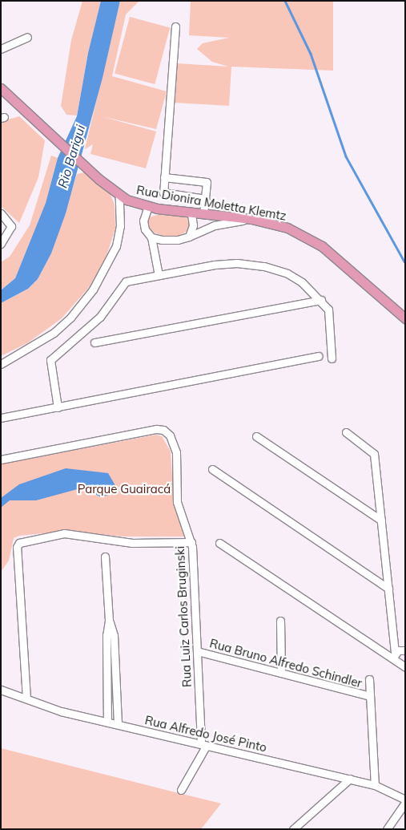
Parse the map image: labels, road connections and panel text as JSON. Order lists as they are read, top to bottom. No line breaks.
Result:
{"streets":{"main road":["Rua Dionira Moletta Klemtz"],"street":["Rua Luiz Carlos Bruginski","Rua Bruno Alfredo Schindler","Rua Alfredo José Pinto"]},"crossings":[["Rua Luiz Carlos Bruginski","Rua Bruno Alfredo Schindler"],["Rua Luiz Carlos Bruginski","Rua Alfredo José Pinto"]],"water":["Rio Barigui"],"parks":["Parque Guairacá"]}
